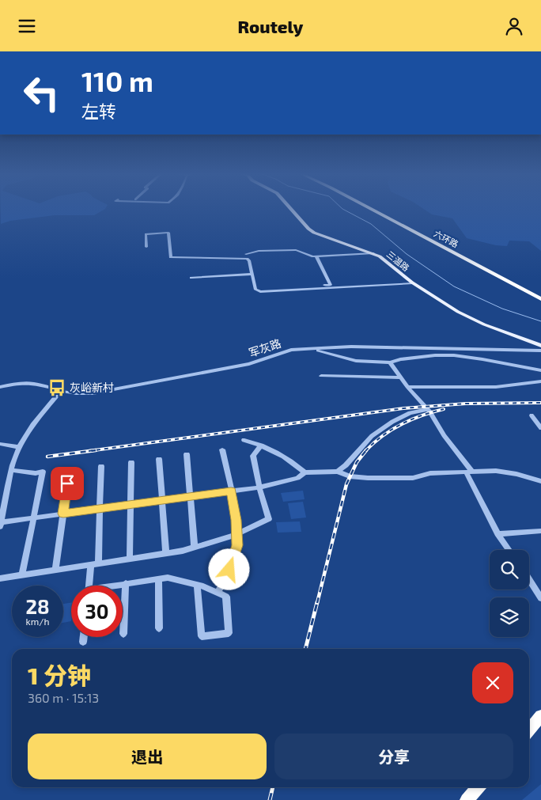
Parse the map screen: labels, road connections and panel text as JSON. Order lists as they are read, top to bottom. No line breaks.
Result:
{"streets":{"highway":["六环路"],"main road":["三温路"],"street":["军灰路"]},"places":{"bus stop":["灰峪新村"]},"page":{"header":"Routely","turn":["110 m","左转"],"speed":"28 km/h","limit":"30","heading":["1 分钟","360 m · 15:13"],"buttons":["退出","分享"]}}
